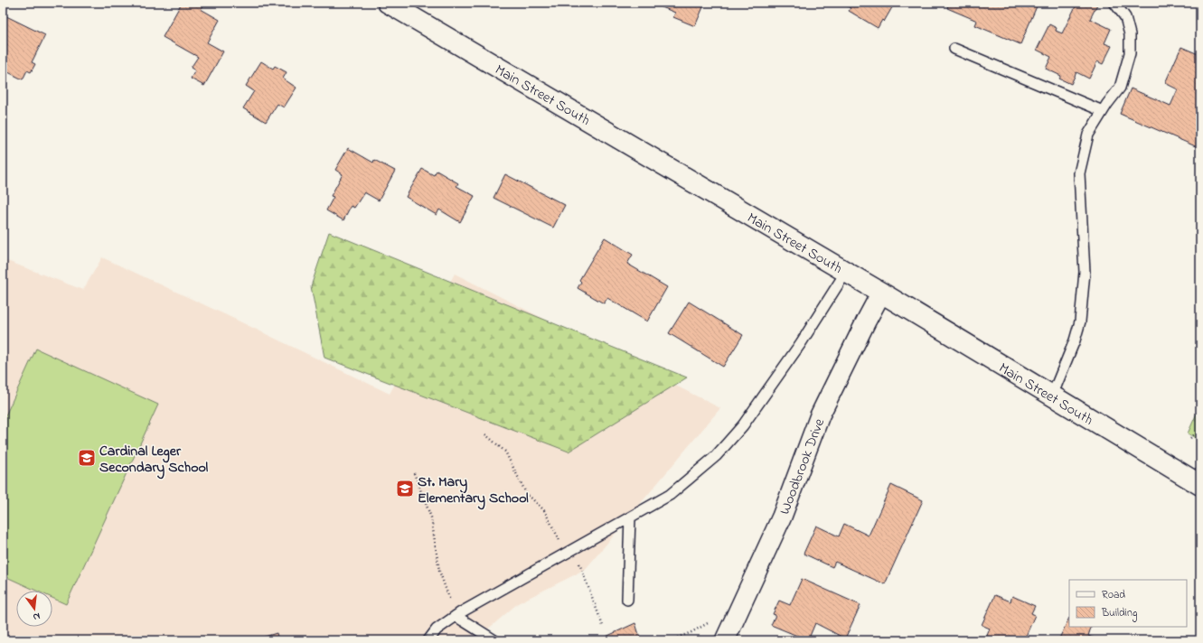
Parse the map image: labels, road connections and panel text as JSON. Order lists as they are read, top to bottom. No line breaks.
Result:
{"streets":{"main road":["Main Street South"],"street":["Woodbrook Drive"]},"crossings":[["Main Street South","Woodbrook Drive"]],"places":{"school or university":["Cardinal Leger Secondary School","St. Mary Elementary School"]},"legend":["Road","Building"],"north":"bottom"}
